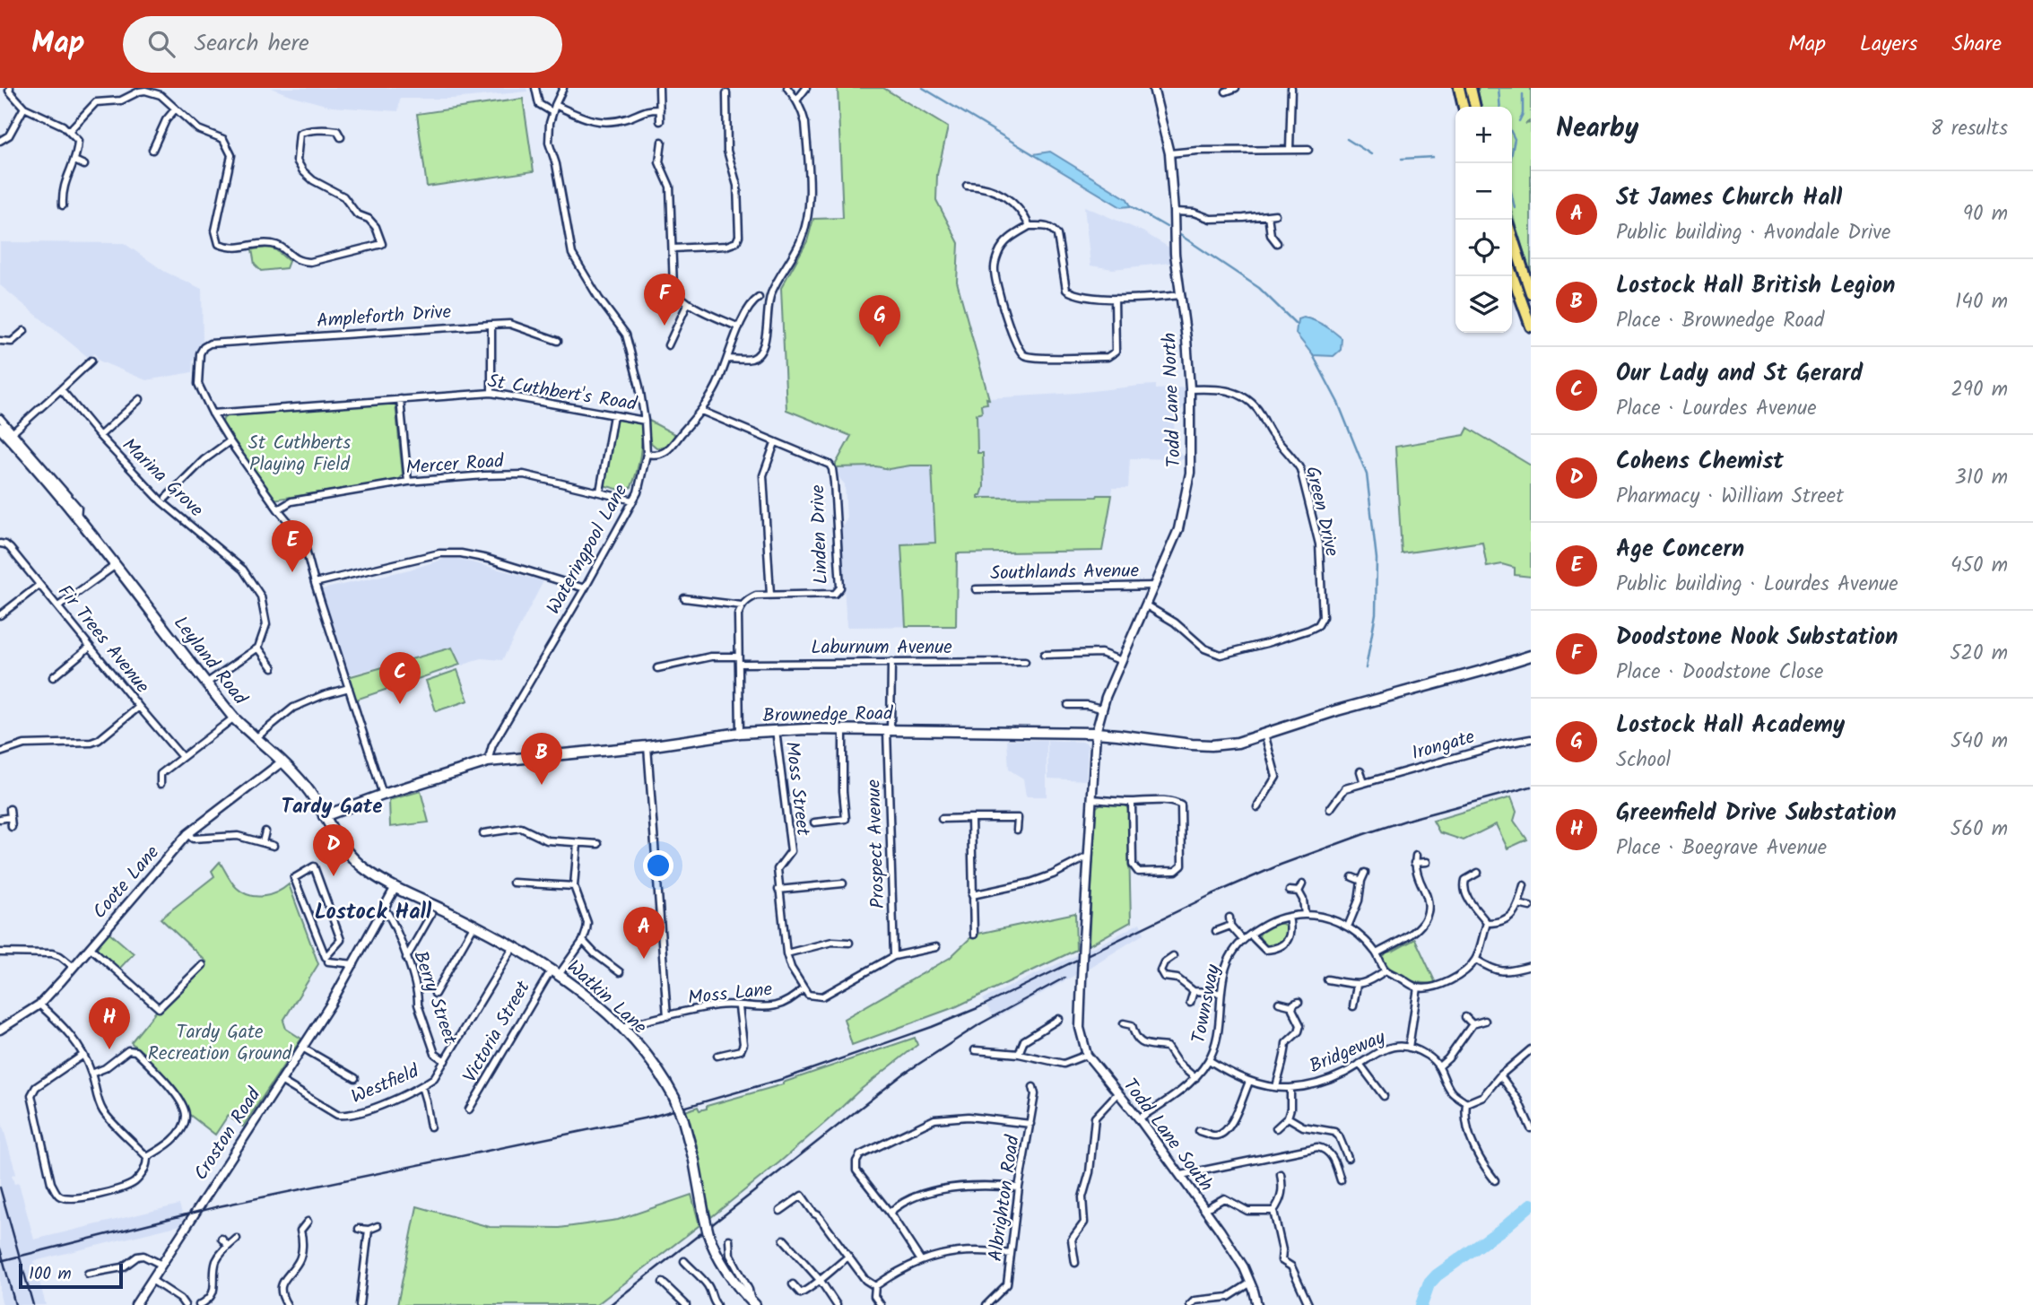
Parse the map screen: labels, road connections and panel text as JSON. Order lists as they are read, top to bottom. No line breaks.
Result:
{"streets":{"main road":["Leyland Road","Brownedge Road","Watkin Lane"],"street":["Ampleforth Drive","St Cuthbert's Road","Todd Lane North","Mercer Road","Marina Grove","Green Drive","Linden Drive","Wateringpool Lane","Southlands Avenue","Fir Trees Avenue","Laburnum Avenue","Irongate","Moss Street","Prospect Avenue","Coote Lane","Moss Lane","Berry Street","Townsway","Victoria Street","Bridgeway","Westfield","Croston Road","Todd Lane South","Albrighton Road"]},"crossings":[["Ampleforth Drive","St Cuthbert's Road"],["St Cuthbert's Road","Wateringpool Lane"],["Todd Lane North","Green Drive"],["Todd Lane North","Southlands Avenue"],["Todd Lane North","Brownedge Road"],["Mercer Road","Wateringpool Lane"],["Wateringpool Lane","Brownedge Road"],["Laburnum Avenue","Prospect Avenue"],["Leyland Road","Brownedge Road"],["Leyland Road","Coote Lane"],["Leyland Road","Watkin Lane"],["Brownedge Road","Moss Street"],["Brownedge Road","Prospect Avenue"],["Brownedge Road","Watkin Lane"],["Moss Lane","Watkin Lane"],["Watkin Lane","Victoria Street"],["Watkin Lane","Croston Road"],["Berry Street","Westfield"],["Berry Street","Croston Road"],["Townsway","Bridgeway"],["Townsway","Todd Lane South"],["Westfield","Croston Road"]],"districts":["Tardy Gate","Lostock Hall"],"parks":["St Cuthberts Playing Field","Tardy Gate Recreation Ground"],"scale_bar":"100 m","page":{"header":"Map","search":"Search here","nav":["Map","Layers","Share"],"heading":["Nearby","8 results"],"map_buttons":["+","−"],"list":[{"mark":"A","name":"St James Church Hall","note":"Public building · Avondale Drive","value":"90 m"},{"mark":"B","name":"Lostock Hall British Legion","note":"Place · Brownedge Road","value":"140 m"},{"mark":"C","name":"Our Lady and St Gerard","note":"Place · Lourdes Avenue","value":"290 m"},{"mark":"D","name":"Cohens Chemist","note":"Pharmacy · William Street","value":"310 m"},{"mark":"E","name":"Age Concern","note":"Public building · Lourdes Avenue","value":"450 m"},{"mark":"F","name":"Doodstone Nook Substation","note":"Place · Doodstone Close","value":"520 m"},{"mark":"G","name":"Lostock Hall Academy","note":"School","value":"540 m"},{"mark":"H","name":"Greenfield Drive Substation","note":"Place · Boegrave Avenue","value":"560 m"}],"pins":["F","G","E","C","B","D","A","H"],"scale":"100 m"}}
